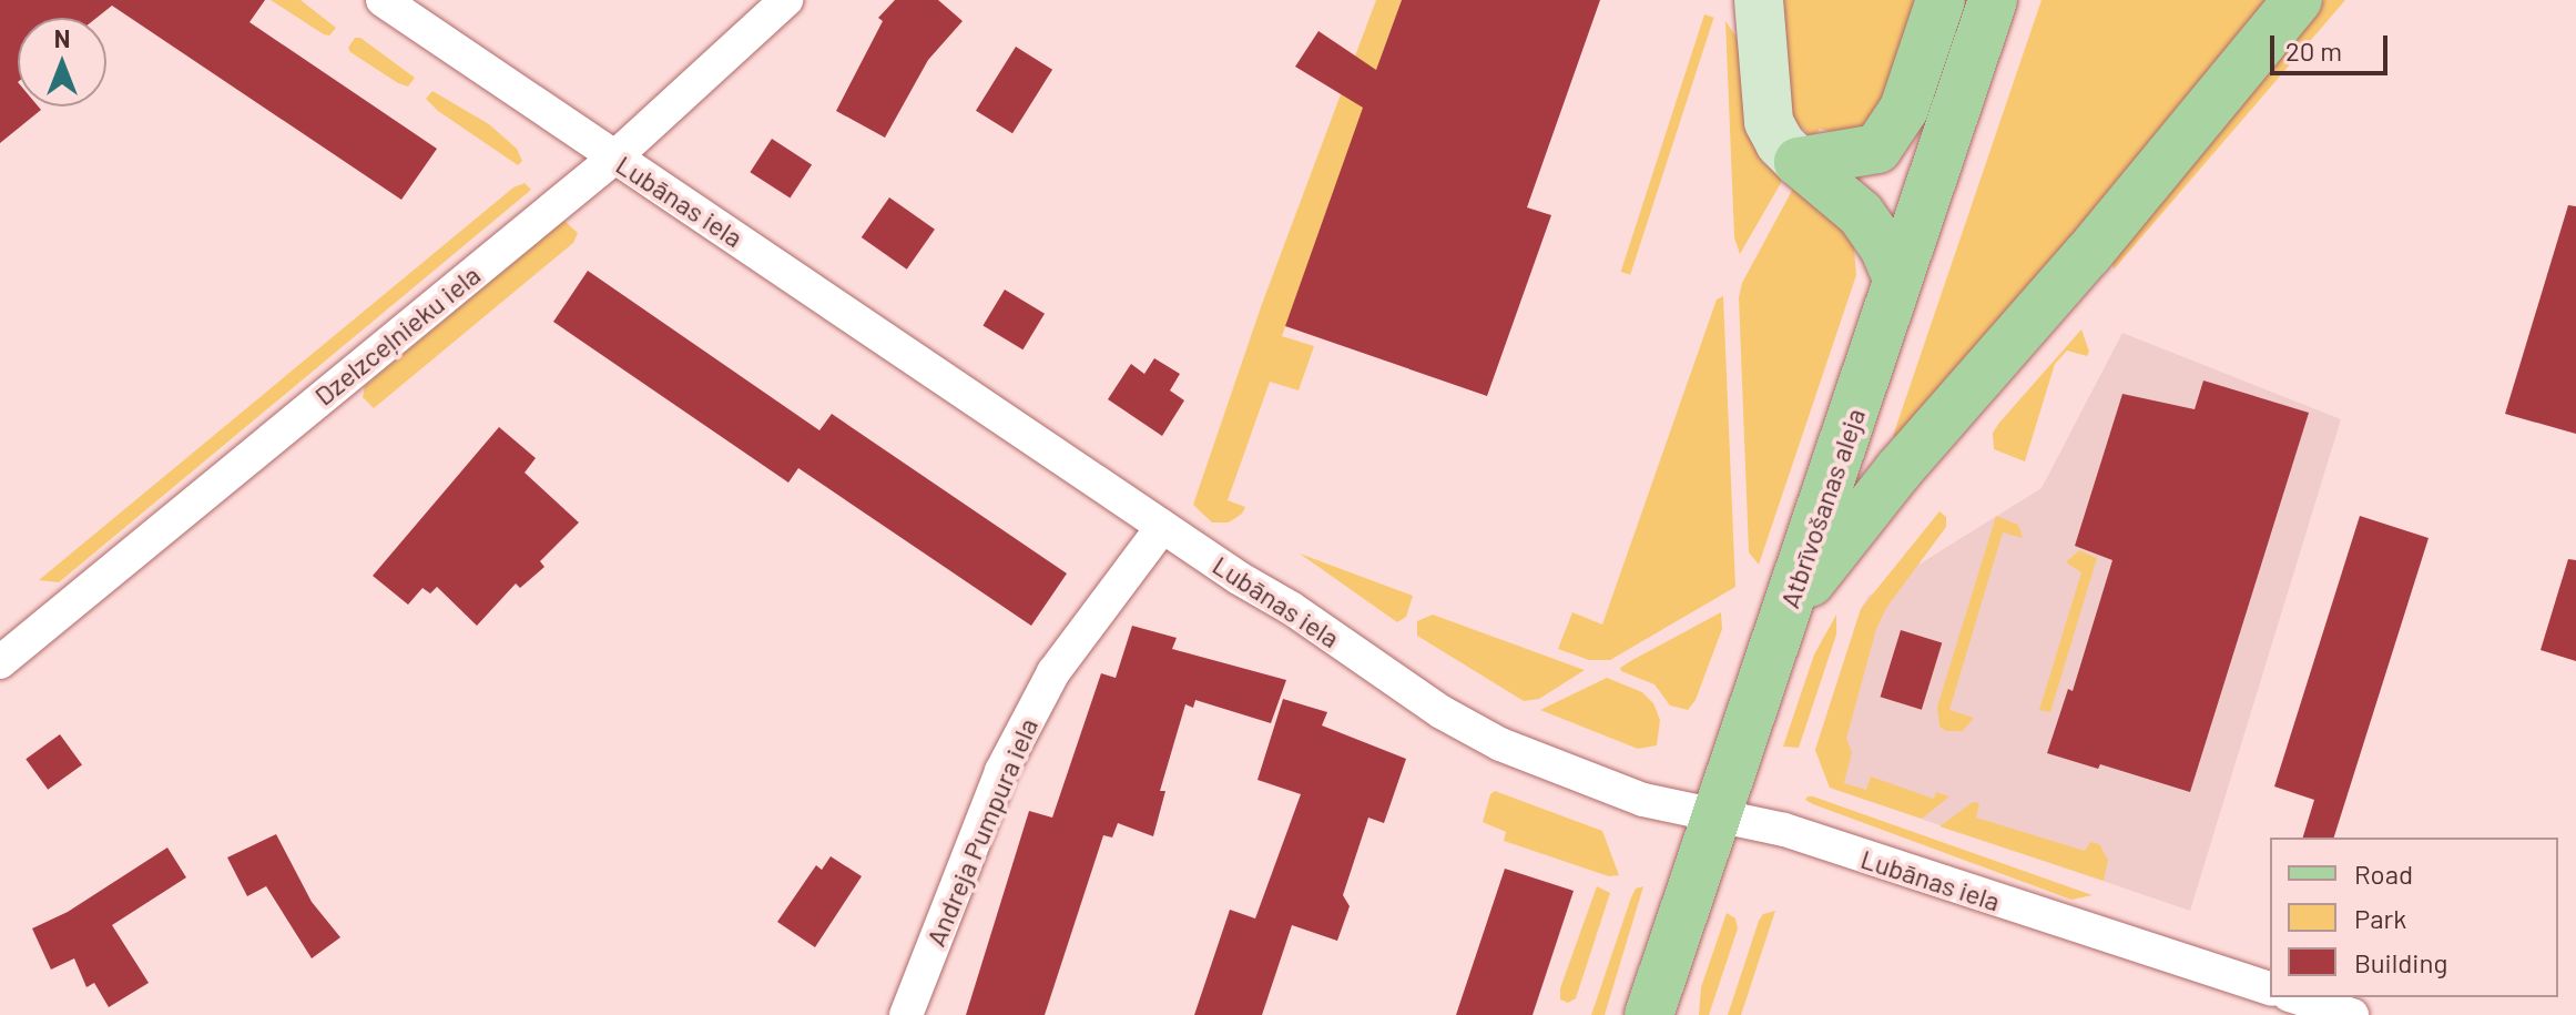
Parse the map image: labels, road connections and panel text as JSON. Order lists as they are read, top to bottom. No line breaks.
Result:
{"streets":{"main road":["Atbrīvošanas aleja"],"street":["Lubānas iela","Dzelzceļnieku iela","Andreja Pumpura iela"]},"crossings":[["Lubānas iela","Dzelzceļnieku iela"],["Lubānas iela","Atbrīvošanas aleja"],["Lubānas iela","Andreja Pumpura iela"]],"legend":["Road","Park","Building"],"scale_bar":"20 m","north":"top"}
